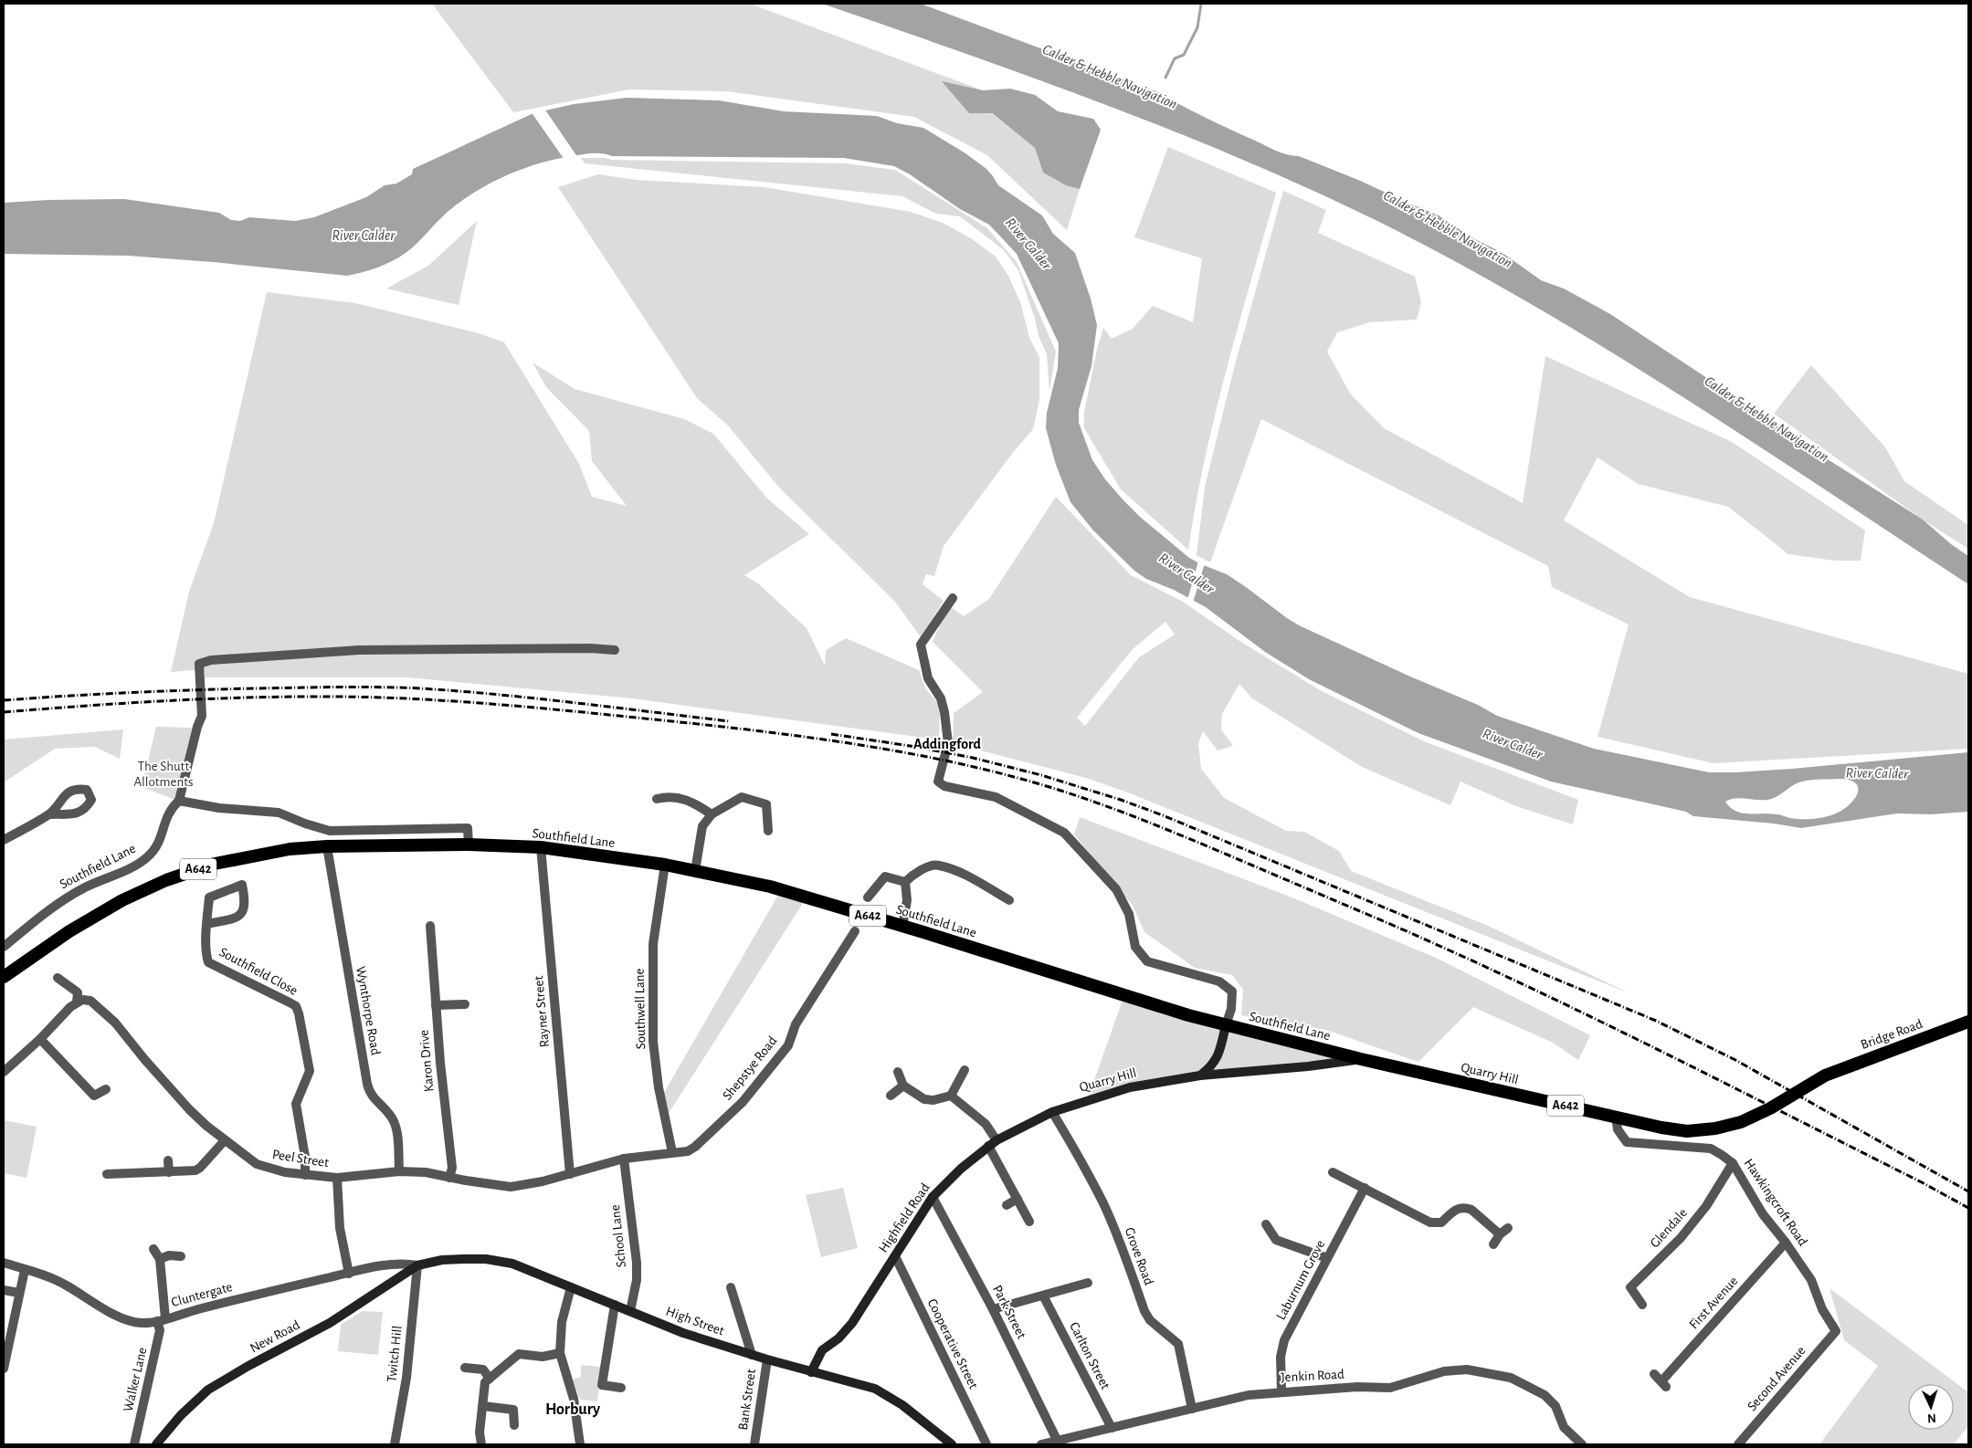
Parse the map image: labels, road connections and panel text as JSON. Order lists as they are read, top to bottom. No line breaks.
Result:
{"streets":{"highway":["Southfield Lane","A642","Bridge Road","Quarry Hill"],"main road":["Highfield Road","High Street","New Road"],"street":["Southfield Close","Southwell Lane","Wynthorpe Road","Rayner Street","Karon Drive","Shepstye Road","Peel Street","Hawkingcroft Road","Glendale","School Lane","Grove Road","Laburnum Grove","Cluntergate","First Avenue","Park Street","Cooperative Street","Twitch Hill","Carlton Street","Jenkin Road","Second Avenue","Walker Lane","Bank Street"]},"crossings":[["Southfield Lane","Southwell Lane"],["Southfield Lane","Wynthorpe Road"],["Southfield Lane","Rayner Street"],["Southfield Lane","Quarry Hill"],["Southfield Close","Peel Street"],["Southwell Lane","Shepstye Road"],["Southwell Lane","Peel Street"],["Wynthorpe Road","Peel Street"],["Rayner Street","Peel Street"],["Bridge Road","Quarry Hill"],["Karon Drive","Peel Street"],["Shepstye Road","Peel Street"],["Quarry Hill","Hawkingcroft Road"],["Quarry Hill","Highfield Road"],["Quarry Hill","Grove Road"],["Peel Street","School Lane"],["Hawkingcroft Road","Glendale"],["Hawkingcroft Road","First Avenue"],["Hawkingcroft Road","Second Avenue"],["Highfield Road","Grove Road"],["Highfield Road","Park Street"],["Highfield Road","High Street"],["Highfield Road","Cooperative Street"],["School Lane","High Street"],["Grove Road","Jenkin Road"],["Laburnum Grove","Jenkin Road"],["Cluntergate","High Street"],["Cluntergate","New Road"],["Cluntergate","Twitch Hill"],["Cluntergate","Walker Lane"],["Park Street","Jenkin Road"],["High Street","New Road"],["High Street","Twitch Hill"],["High Street","Bank Street"],["New Road","Twitch Hill"],["Carlton Street","Jenkin Road"]],"districts":["Addingford","Horbury"],"water":["Calder & Hebble Navigation","River Calder"],"parks":["The Shutt Allotments"],"north":"bottom"}
